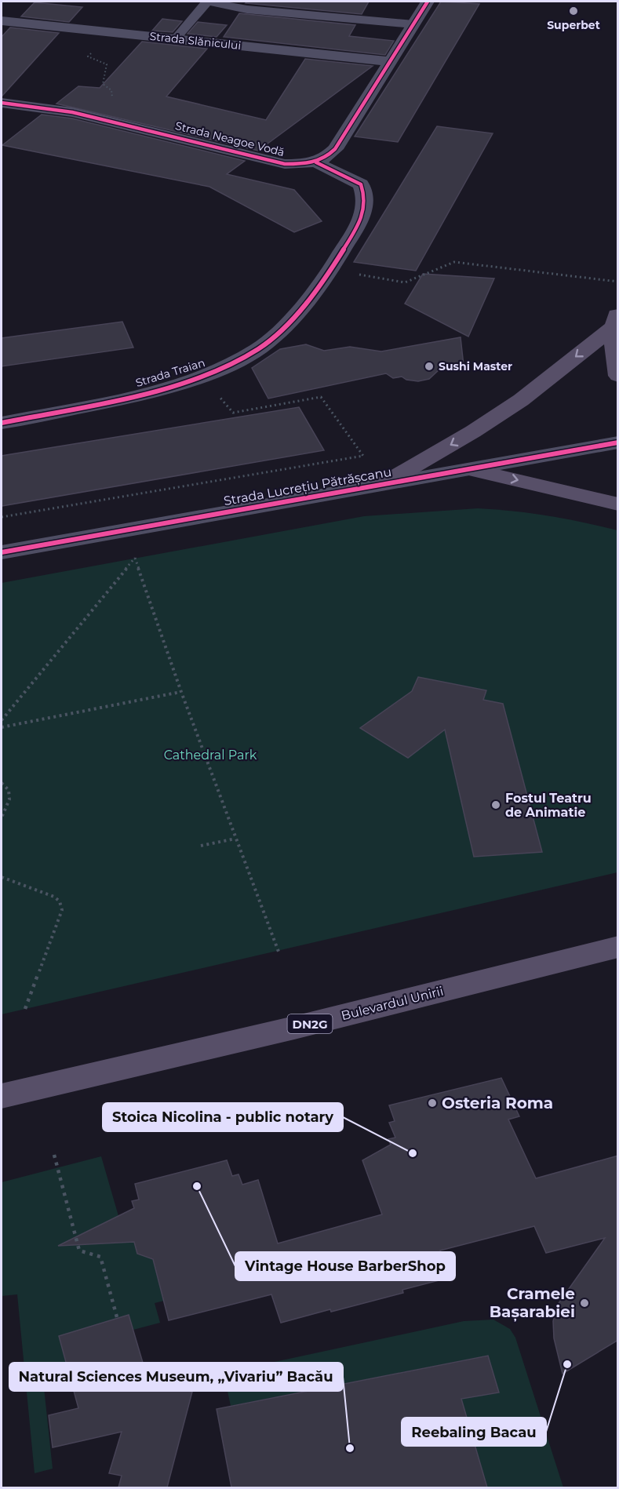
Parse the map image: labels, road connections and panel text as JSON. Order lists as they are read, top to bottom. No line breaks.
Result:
{"streets":{"main road":["Bulevardul Unirii","DN2G"],"street":["Strada Slănicului","Strada Neagoe Vodă","Strada Traian","Strada Lucrețiu Pătrășcanu"]},"crossings":[["Strada Neagoe Vodă","Strada Traian"]],"parks":["Cathedral Park"],"places":["Superbet","Sushi Master","Fostul Teatru de Animatie","Osteria Roma","Stoica Nicolina - public notary","Vintage House BarberShop","Cramele Bașarabiei","Reebaling Bacau","Natural Sciences Museum, „Vivariu” Bacău"]}
